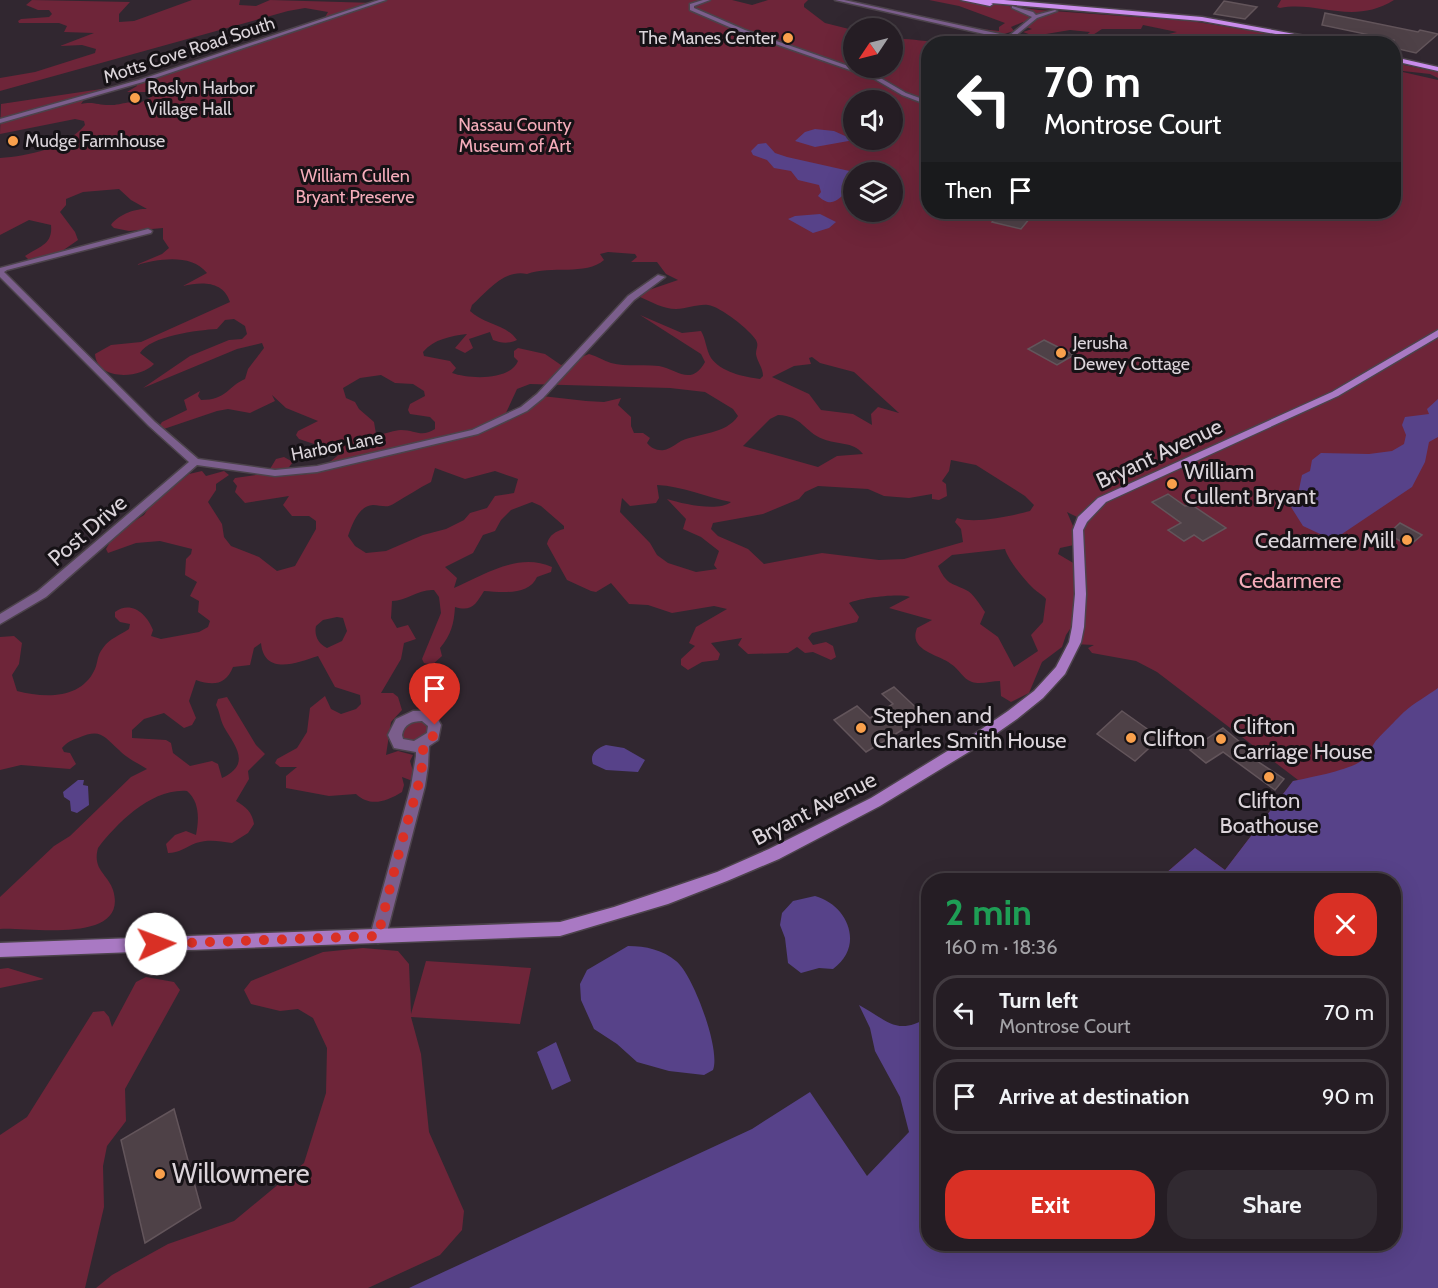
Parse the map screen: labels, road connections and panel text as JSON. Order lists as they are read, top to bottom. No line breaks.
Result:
{"streets":{"main road":["Bryant Avenue"],"street":["Motts Cove Road South","Harbor Lane","Post Drive"]},"crossings":[["Harbor Lane","Post Drive"]],"parks":["Nassau County Museum of Art","William Cullen Bryant Preserve","Cedarmere"],"places":["The Manes Center","Roslyn Harbor Village Hall","Mudge Farmhouse","Jerusha Dewey Cottage","William Cullent Bryant","Cedarmere Mill","Stephen and Charles Smith House","Clifton","Clifton Carriage House","Clifton Boathouse","Willowmere"],"north":"bottom left","page":{"turn":["70 m","Montrose Court"],"then":"Then","heading":["2 min","160 m · 18:36"],"list":[{"name":"Turn left","note":"Montrose Court","value":"70 m"},{"name":"Arrive at destination","value":"90 m"}],"buttons":["Exit","Share"]}}
